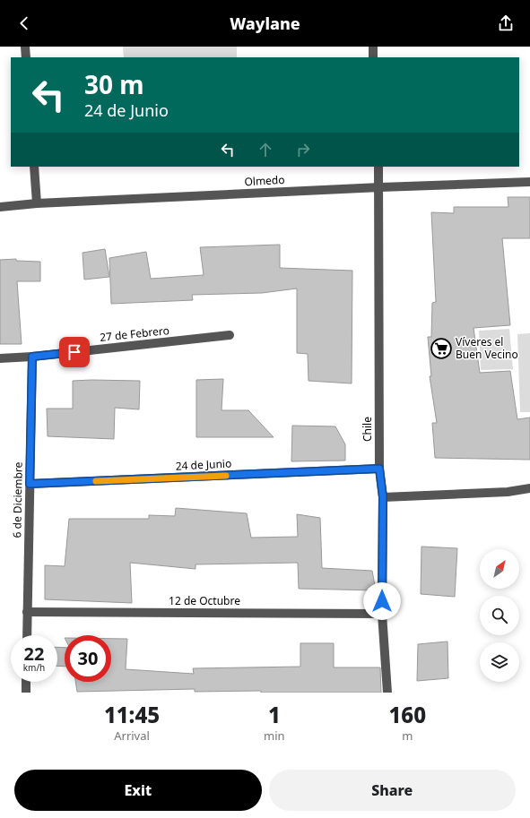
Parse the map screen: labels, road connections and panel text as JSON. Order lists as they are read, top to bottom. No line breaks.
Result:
{"streets":{"street":["Olmedo","27 de Febrero","Chile","24 de Junio","6 de Diciembre","12 de Octubre"]},"crossings":[["Olmedo","Chile"],["27 de Febrero","6 de Diciembre"],["Chile","24 de Junio"],["Chile","12 de Octubre"],["24 de Junio","6 de Diciembre"],["6 de Diciembre","12 de Octubre"]],"places":{"supermarket":["Víveres el Buen Vecino"]},"north":"top right","page":{"header":"Waylane","turn":["30 m","24 de Junio"],"speed":"22 km/h","limit":"30","eta":["11:45","Arrival","1","min","160","m"],"buttons":["Exit","Share"]}}
